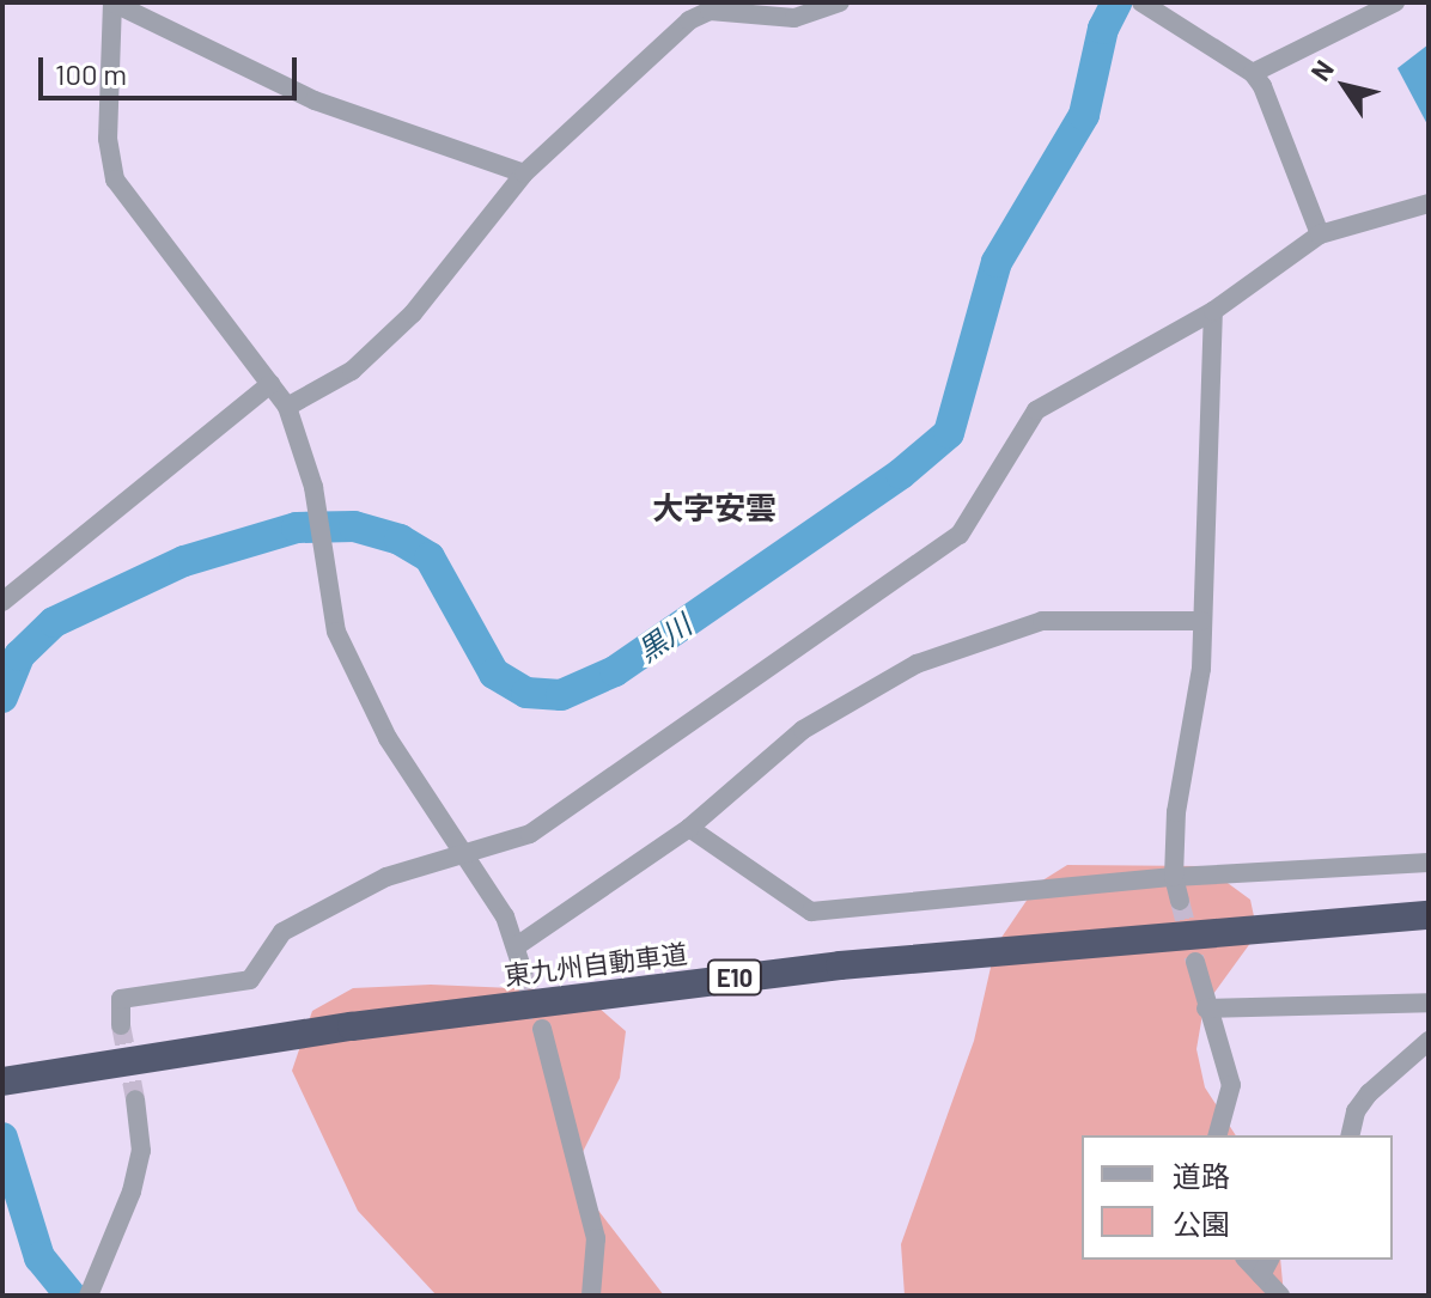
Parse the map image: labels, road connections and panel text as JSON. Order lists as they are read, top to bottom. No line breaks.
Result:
{"streets":{"highway":["東九州自動車道","E10"]},"districts":["大字安雲"],"water":["黒川"],"legend":["道路","公園"],"scale_bar":"100 m","north":"top left"}
